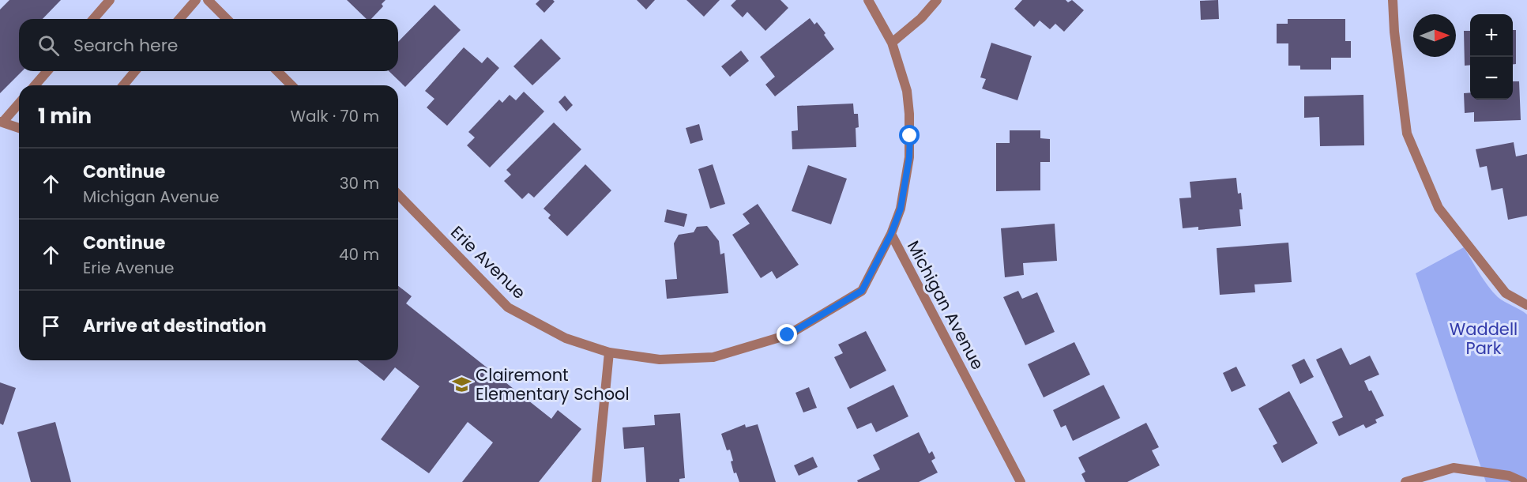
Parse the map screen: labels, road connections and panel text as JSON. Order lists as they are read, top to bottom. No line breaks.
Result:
{"streets":{"street":["Erie Avenue","Michigan Avenue"]},"crossings":[["Erie Avenue","Michigan Avenue"]],"parks":["Waddell Park"],"places":{"school or university":["Clairemont Elementary School"]},"north":"right","page":{"map_buttons":["+","−"],"search":"Search here","heading":["1 min","Walk · 70 m"],"list":[["Continue","Michigan Avenue","30 m"],["Continue","Erie Avenue","40 m"],"Arrive at destination"]}}
